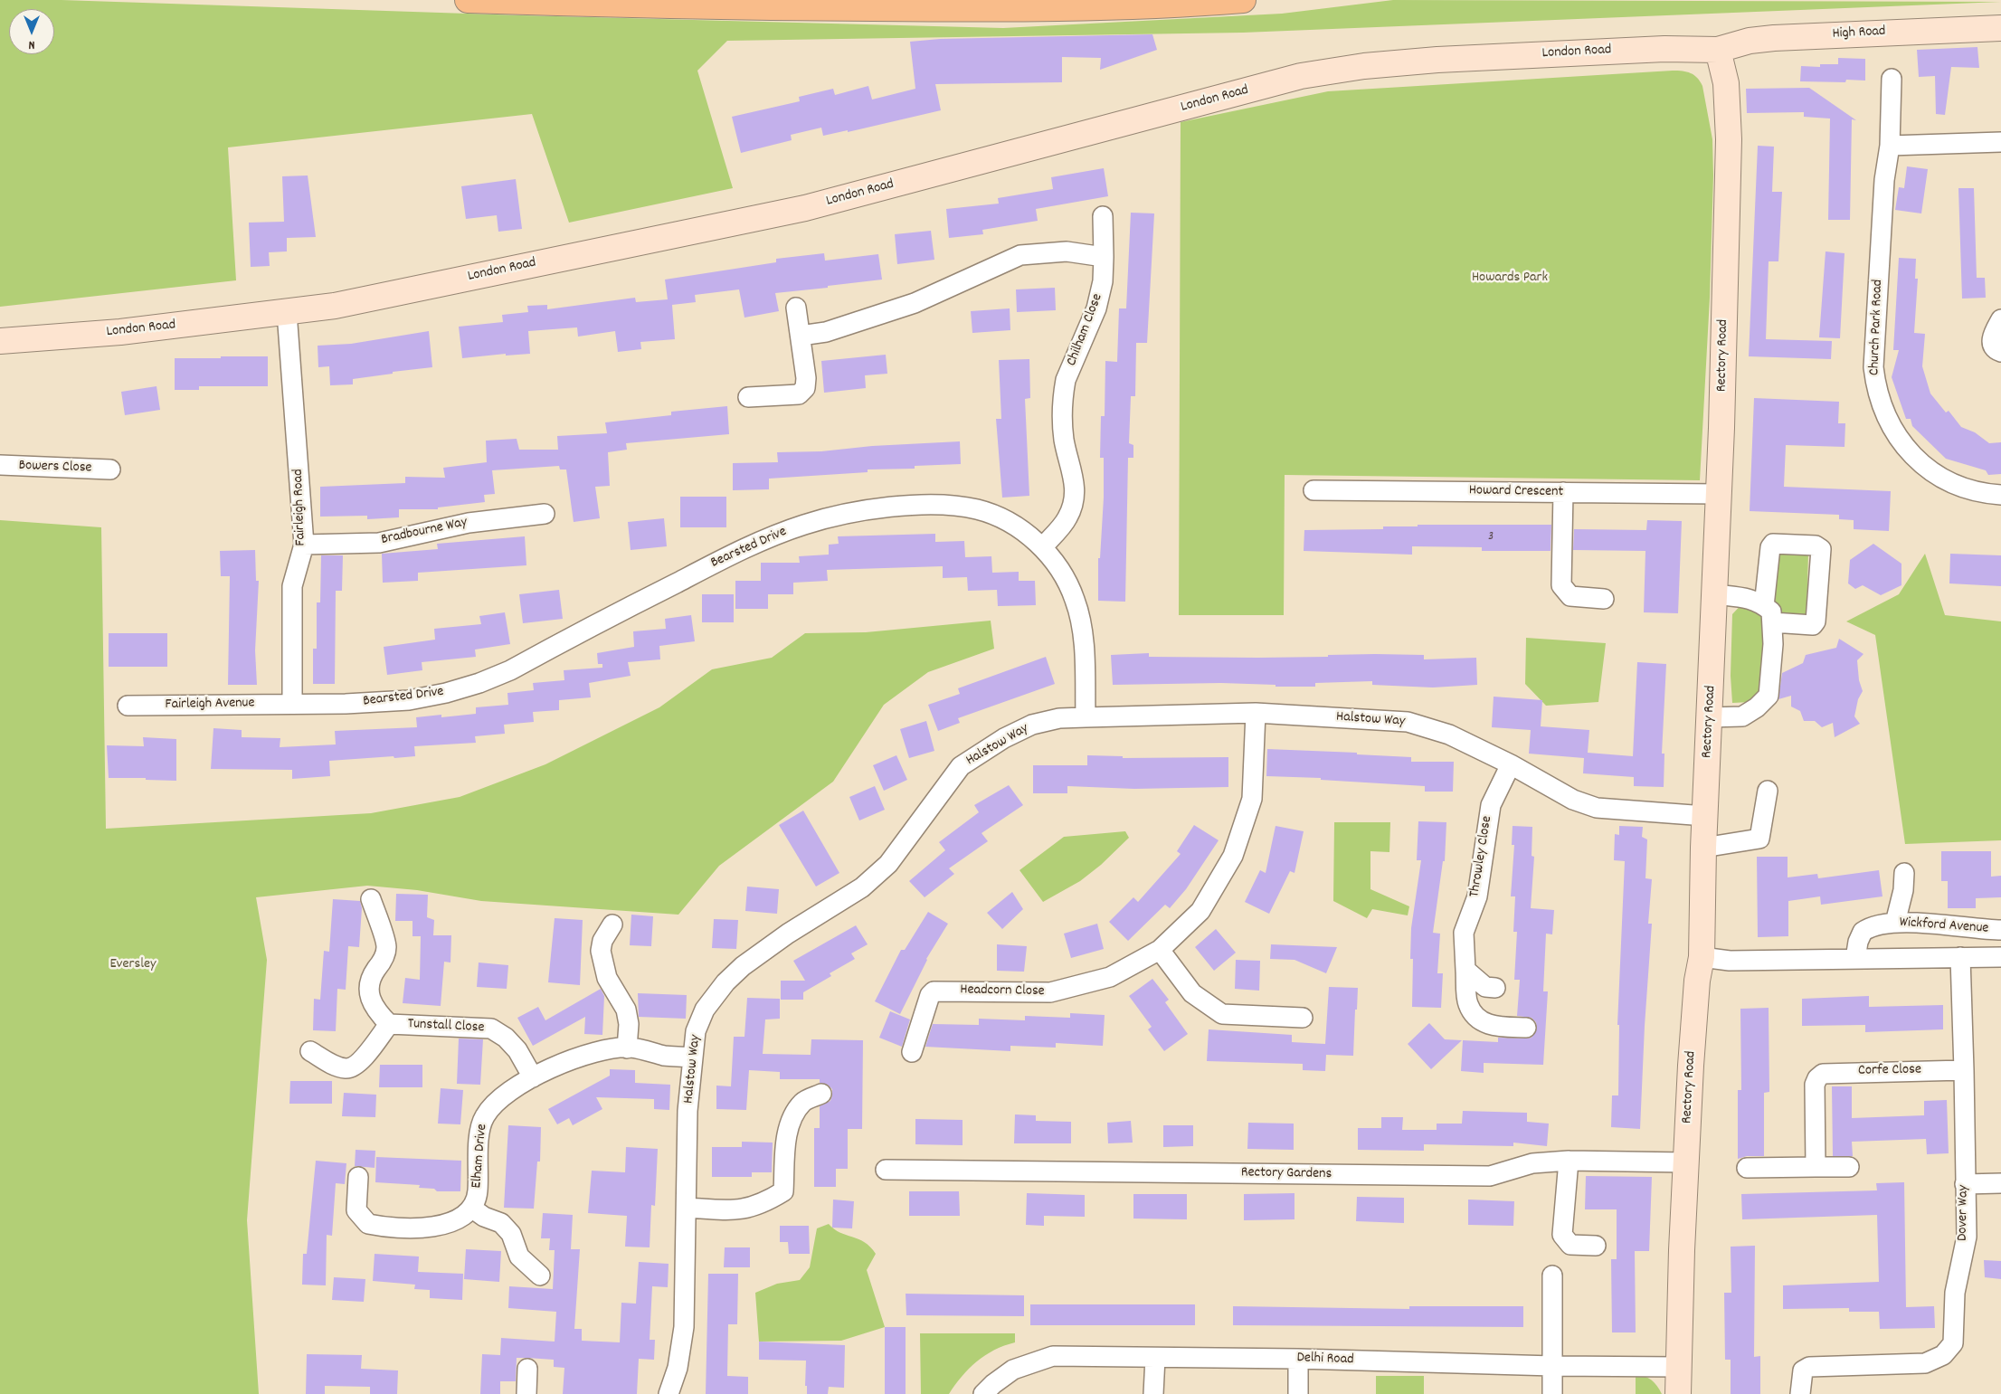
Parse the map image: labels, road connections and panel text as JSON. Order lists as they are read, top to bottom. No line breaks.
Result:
{"streets":{"main road":["High Road","London Road","Rectory Road"],"street":["Church Park Road","Chilham Close","Bowers Close","Howard Crescent","Fairleigh Road","Bradbourne Way","Bearsted Drive","Fairleigh Avenue","Halstow Way","Throwley Close","Wickford Avenue","Headcorn Close","Tunstall Close","Corfe Close","Elham Drive","Rectory Gardens","Dover Way","Delhi Road"]},"crossings":[["High Road","London Road"],["High Road","Rectory Road"],["London Road","Rectory Road"],["London Road","Fairleigh Road"],["Chilham Close","Bearsted Drive"],["Rectory Road","Howard Crescent"],["Rectory Road","Halstow Way"],["Rectory Road","Wickford Avenue"],["Rectory Road","Rectory Gardens"],["Rectory Road","Delhi Road"],["Fairleigh Road","Bradbourne Way"],["Fairleigh Road","Bearsted Drive"],["Fairleigh Road","Fairleigh Avenue"],["Bearsted Drive","Fairleigh Avenue"],["Bearsted Drive","Halstow Way"],["Halstow Way","Throwley Close"],["Halstow Way","Headcorn Close"],["Halstow Way","Elham Drive"],["Wickford Avenue","Dover Way"],["Tunstall Close","Elham Drive"],["Corfe Close","Dover Way"]],"parks":["Howards Park","Eversley"],"house_numbers":["3"],"north":"bottom"}
